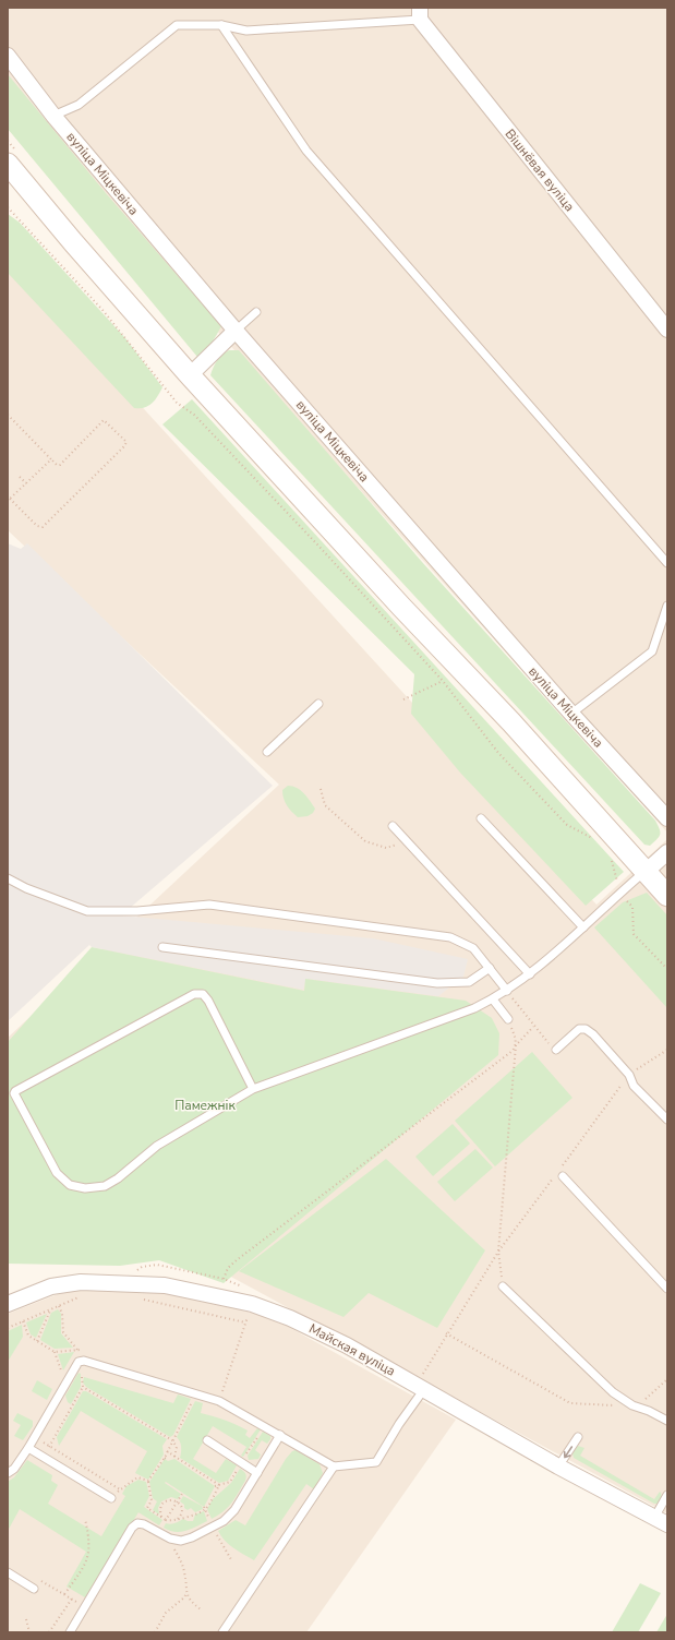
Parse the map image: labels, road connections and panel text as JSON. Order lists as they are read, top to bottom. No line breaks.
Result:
{"streets":{"street":["Вішнёвая вуліца","вуліца Міцкевіча","Майская вуліца"]},"parks":["Памежнік"]}
